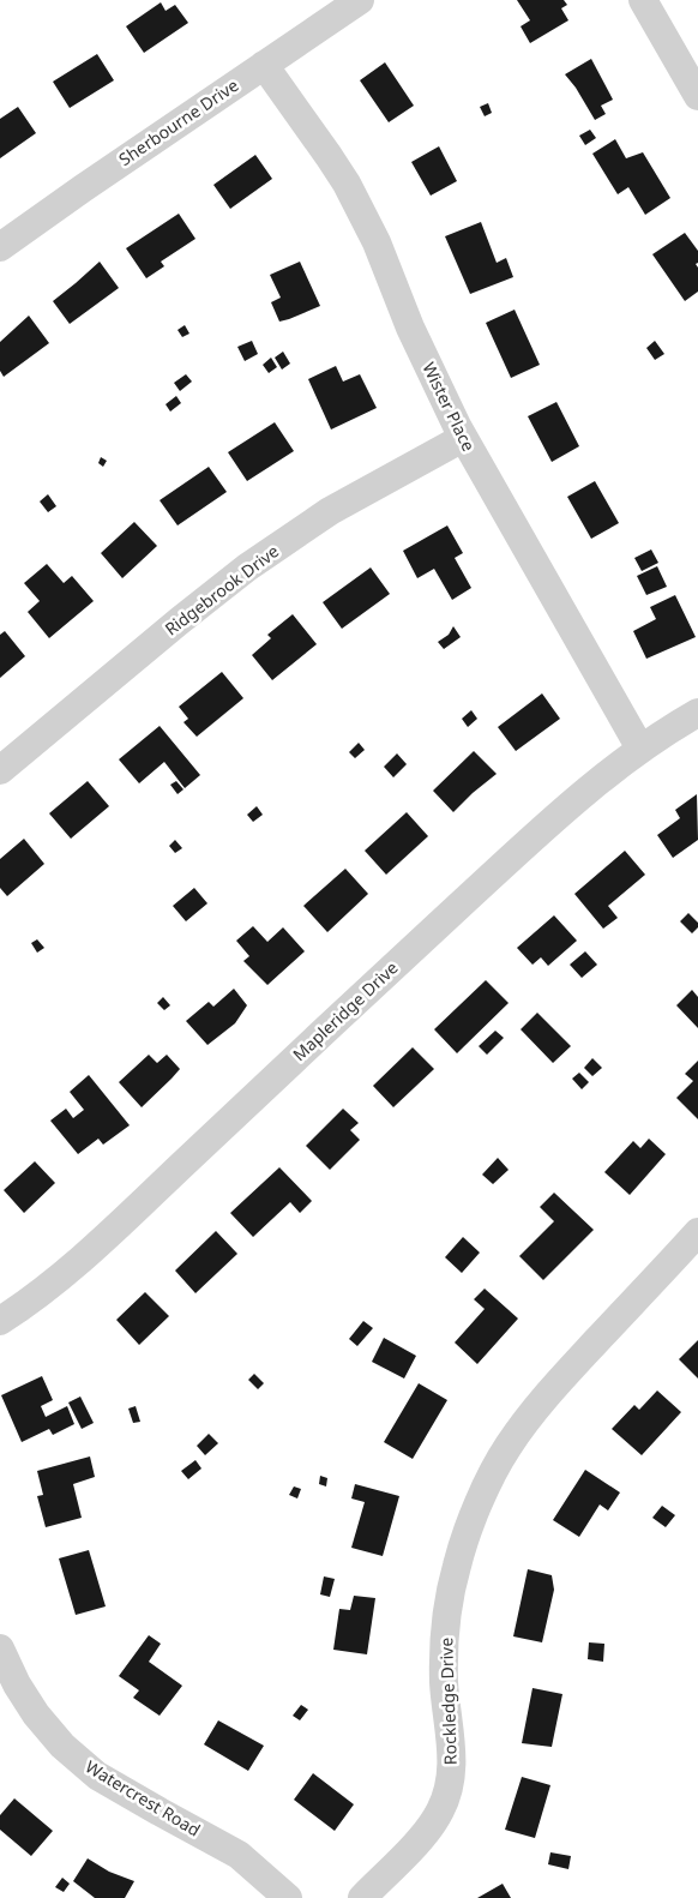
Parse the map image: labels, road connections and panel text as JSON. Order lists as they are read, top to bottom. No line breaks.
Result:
{"streets":{"street":["Sherbourne Drive","Wister Place","Ridgebrook Drive","Mapleridge Drive","Rockledge Drive","Watercrest Road"]},"crossings":[["Sherbourne Drive","Wister Place"],["Wister Place","Ridgebrook Drive"],["Wister Place","Mapleridge Drive"]]}
